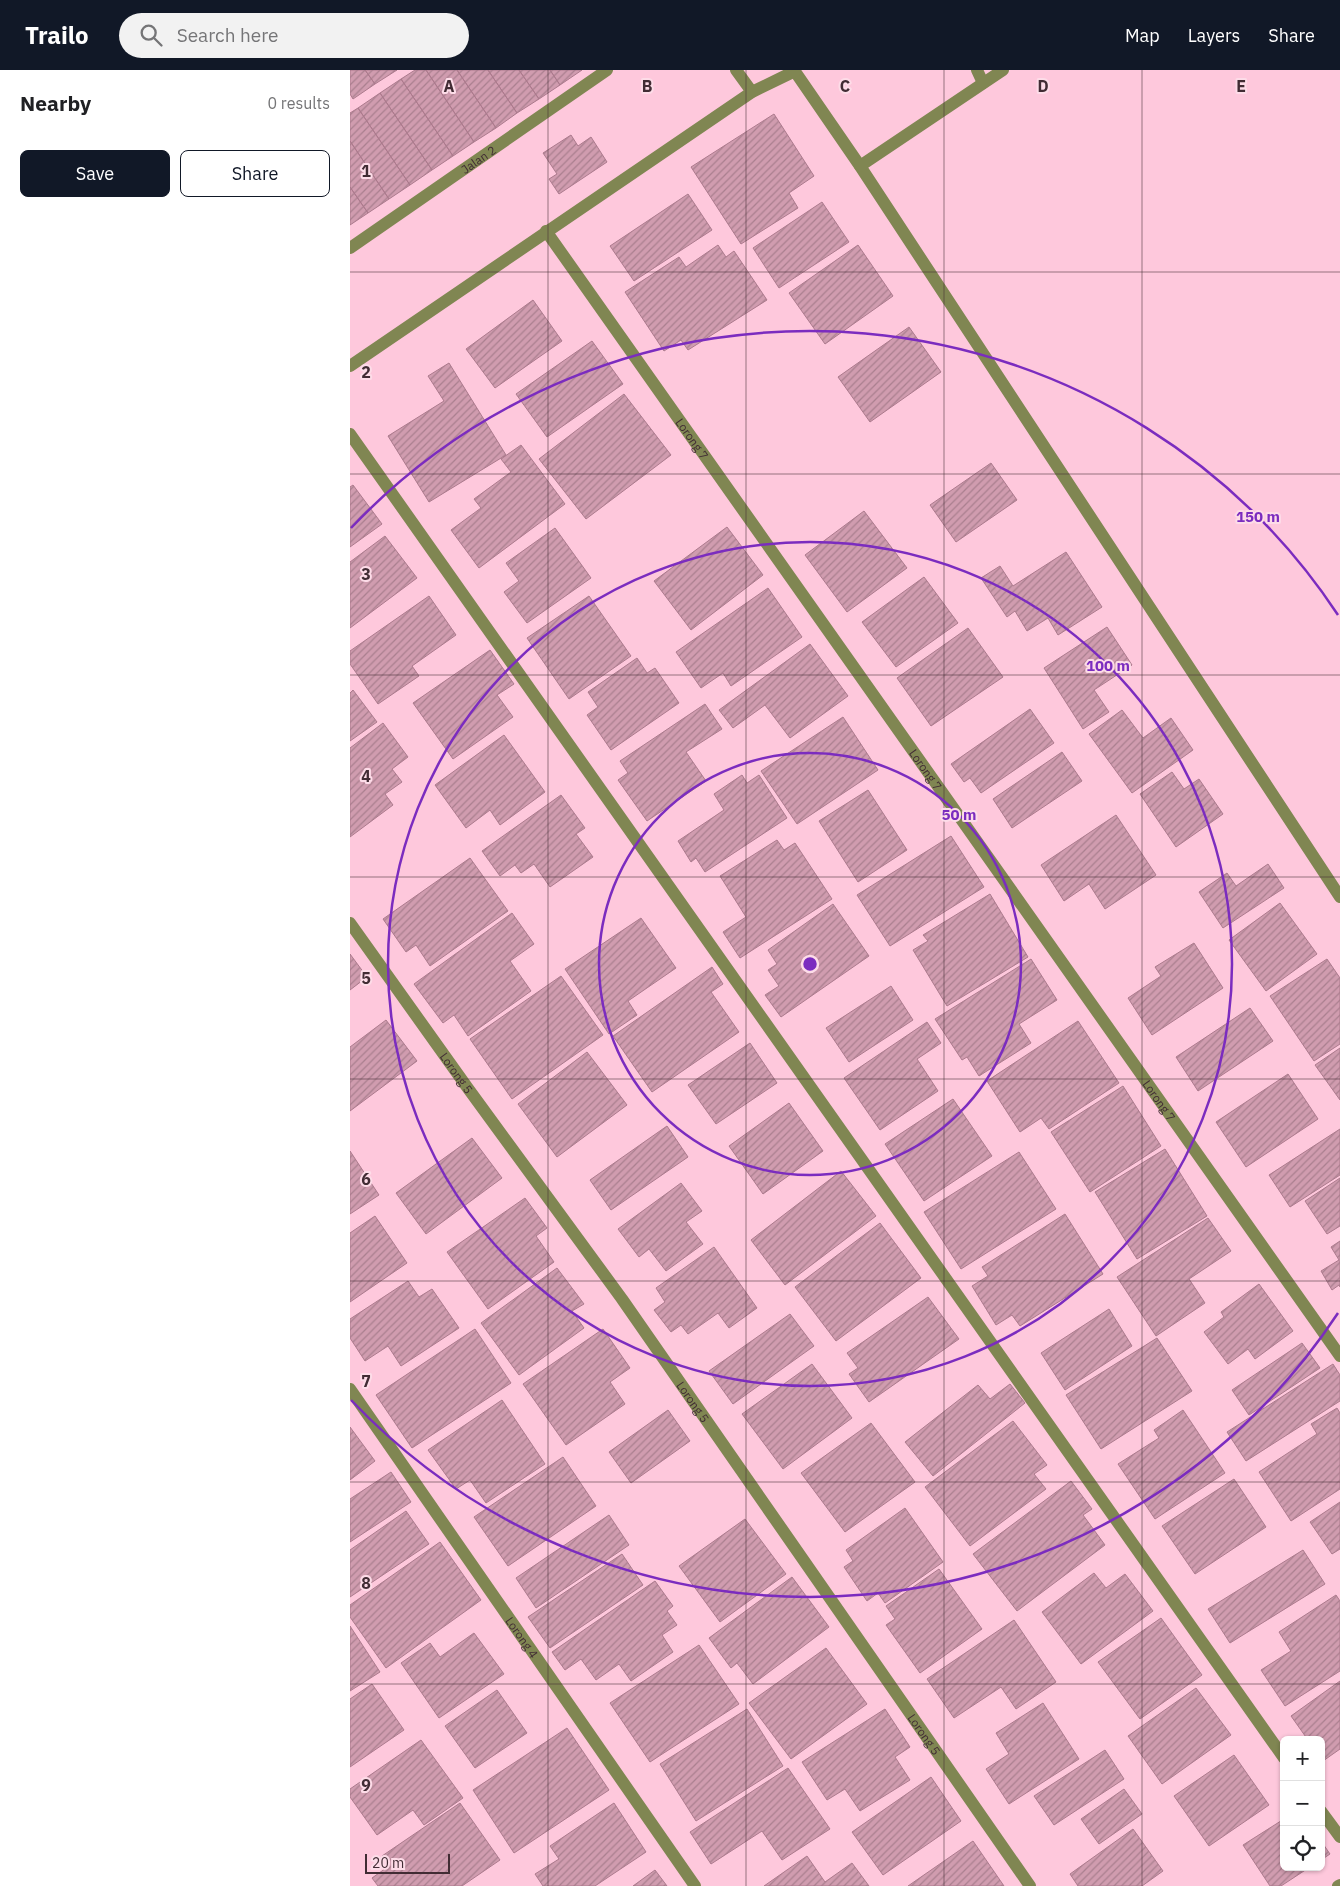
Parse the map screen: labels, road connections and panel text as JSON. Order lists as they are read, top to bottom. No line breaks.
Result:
{"streets":{"street":["Jalan 2","Lorong 7","Lorong 5","Lorong 4"]},"scale_bar":"20 m","page":{"header":"Trailo","search":"Search here","nav":["Map","Layers","Share"],"heading":["Nearby","0 results"],"buttons":["Save","Share"],"map_buttons":["+","−"],"scale":"20 m"},"grid":{"columns":["A","B","C","D","E"],"rows":["1","2","3","4","5","6","7","8","9"]},"rings":["150 m","100 m","50 m"]}
